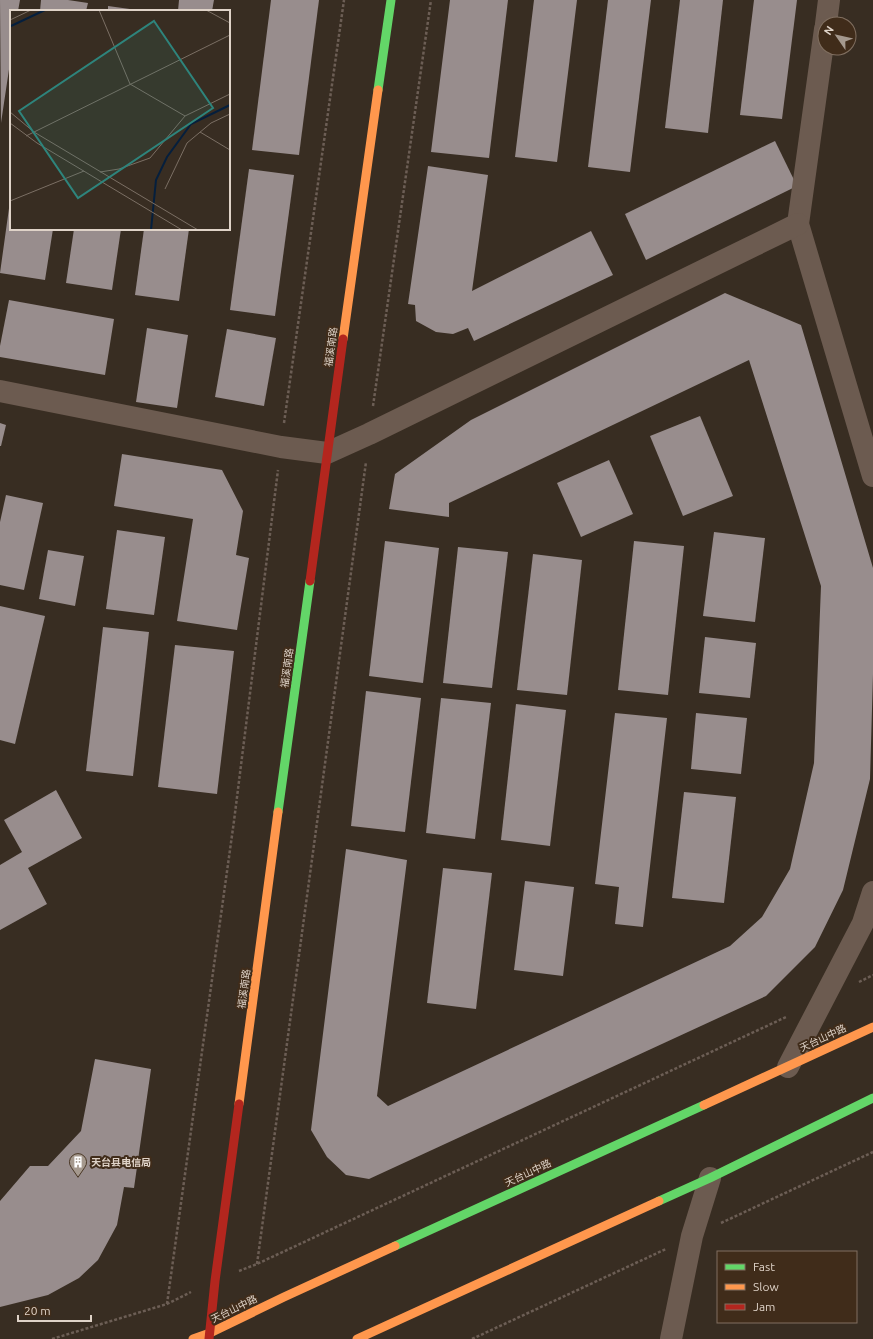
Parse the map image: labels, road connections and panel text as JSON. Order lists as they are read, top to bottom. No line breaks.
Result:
{"streets":{"main road":["福溪南路","天台山中路"]},"crossings":[["福溪南路","天台山中路"]],"places":{"building":["天台县电信局"]},"legend":["Fast","Slow","Jam"],"scale_bar":"20 m","north":"top left"}
